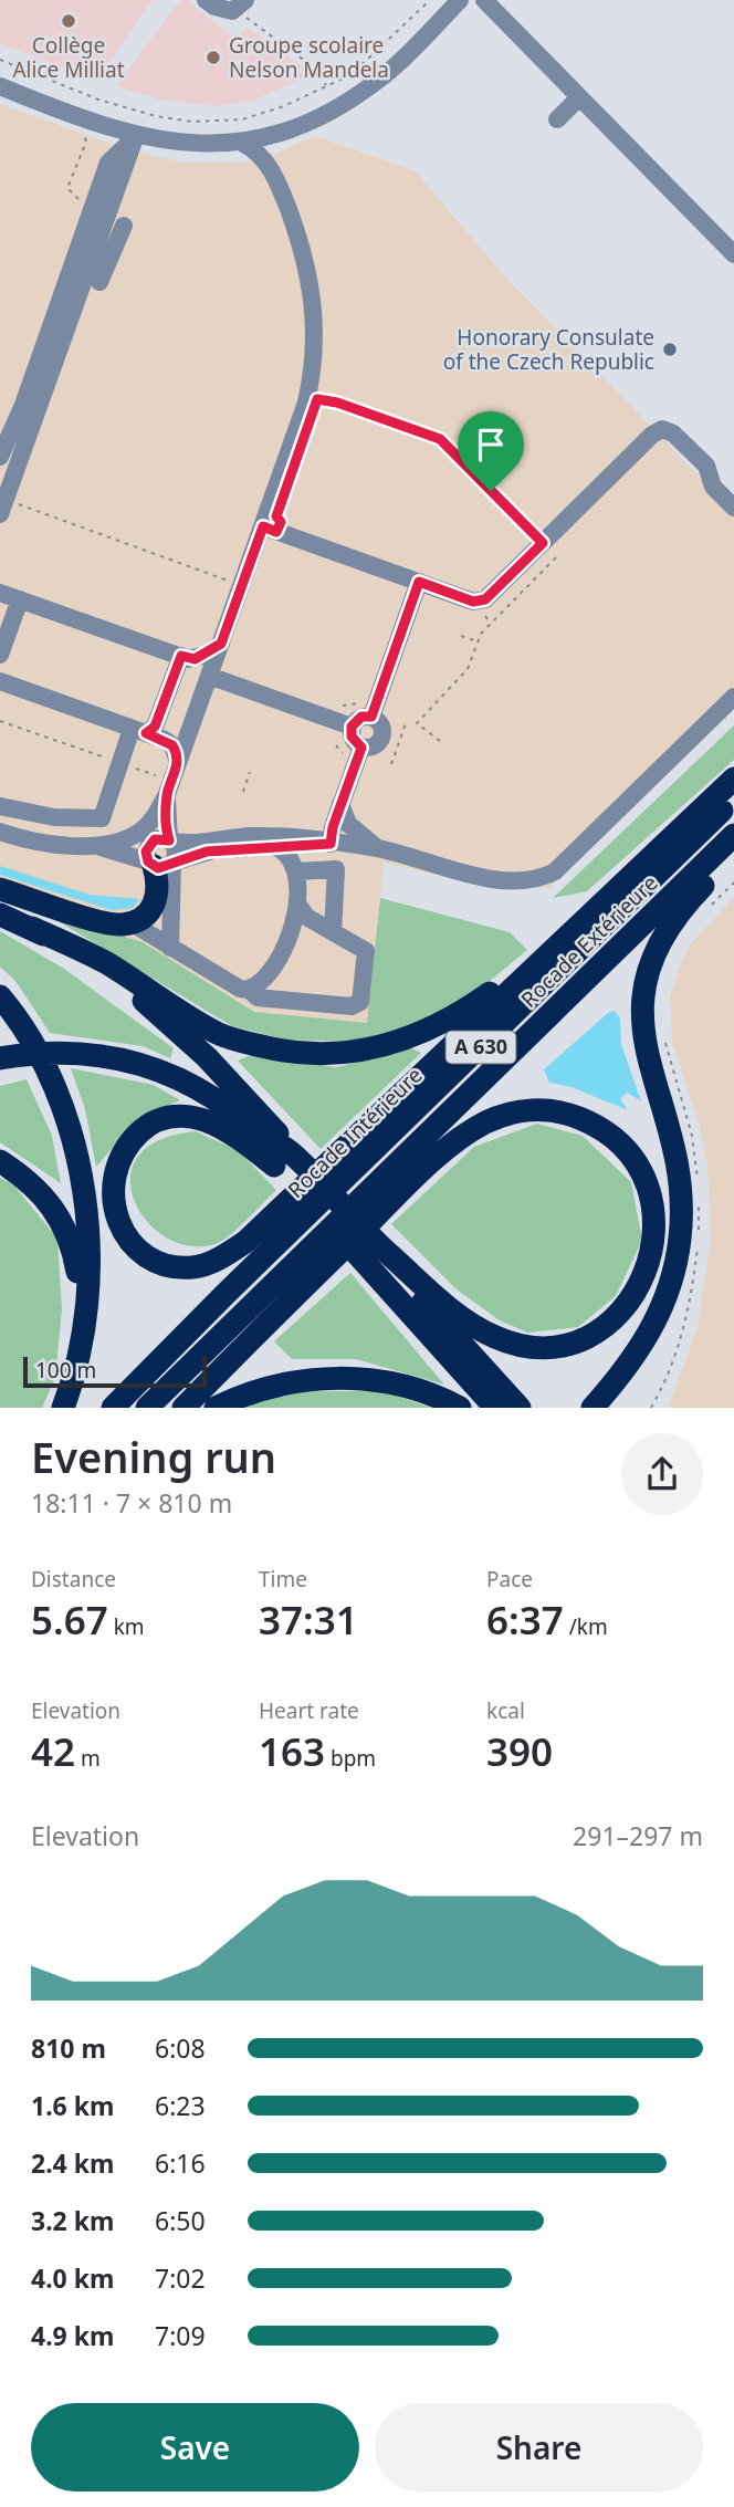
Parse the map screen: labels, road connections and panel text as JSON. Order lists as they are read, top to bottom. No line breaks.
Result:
{"streets":{"highway":["Rocade Extérieure","A 630","Rocade Intérieure"]},"places":["Collège Alice Milliat","Groupe scolaire Nelson Mandela","Honorary Consulate of the Czech Republic"],"scale_bar":"100 m","page":{"scale":"100 m","heading":["Evening run","18:11 · 7 × 810 m"],"stats":[["Distance","5.67 km"],["Time","37:31"],["Pace","6:37 /km"],["Elevation","42 m"],["Heart rate","163 bpm"],["kcal","390"]],"chart":["Elevation","291–297 m"],"list":[{"name":"810 m","note":"6:08"},{"name":"1.6 km","note":"6:23"},{"name":"2.4 km","note":"6:16"},{"name":"3.2 km","note":"6:50"},{"name":"4.0 km","note":"7:02"},{"name":"4.9 km","note":"7:09"}],"buttons":["Save","Share"]}}
